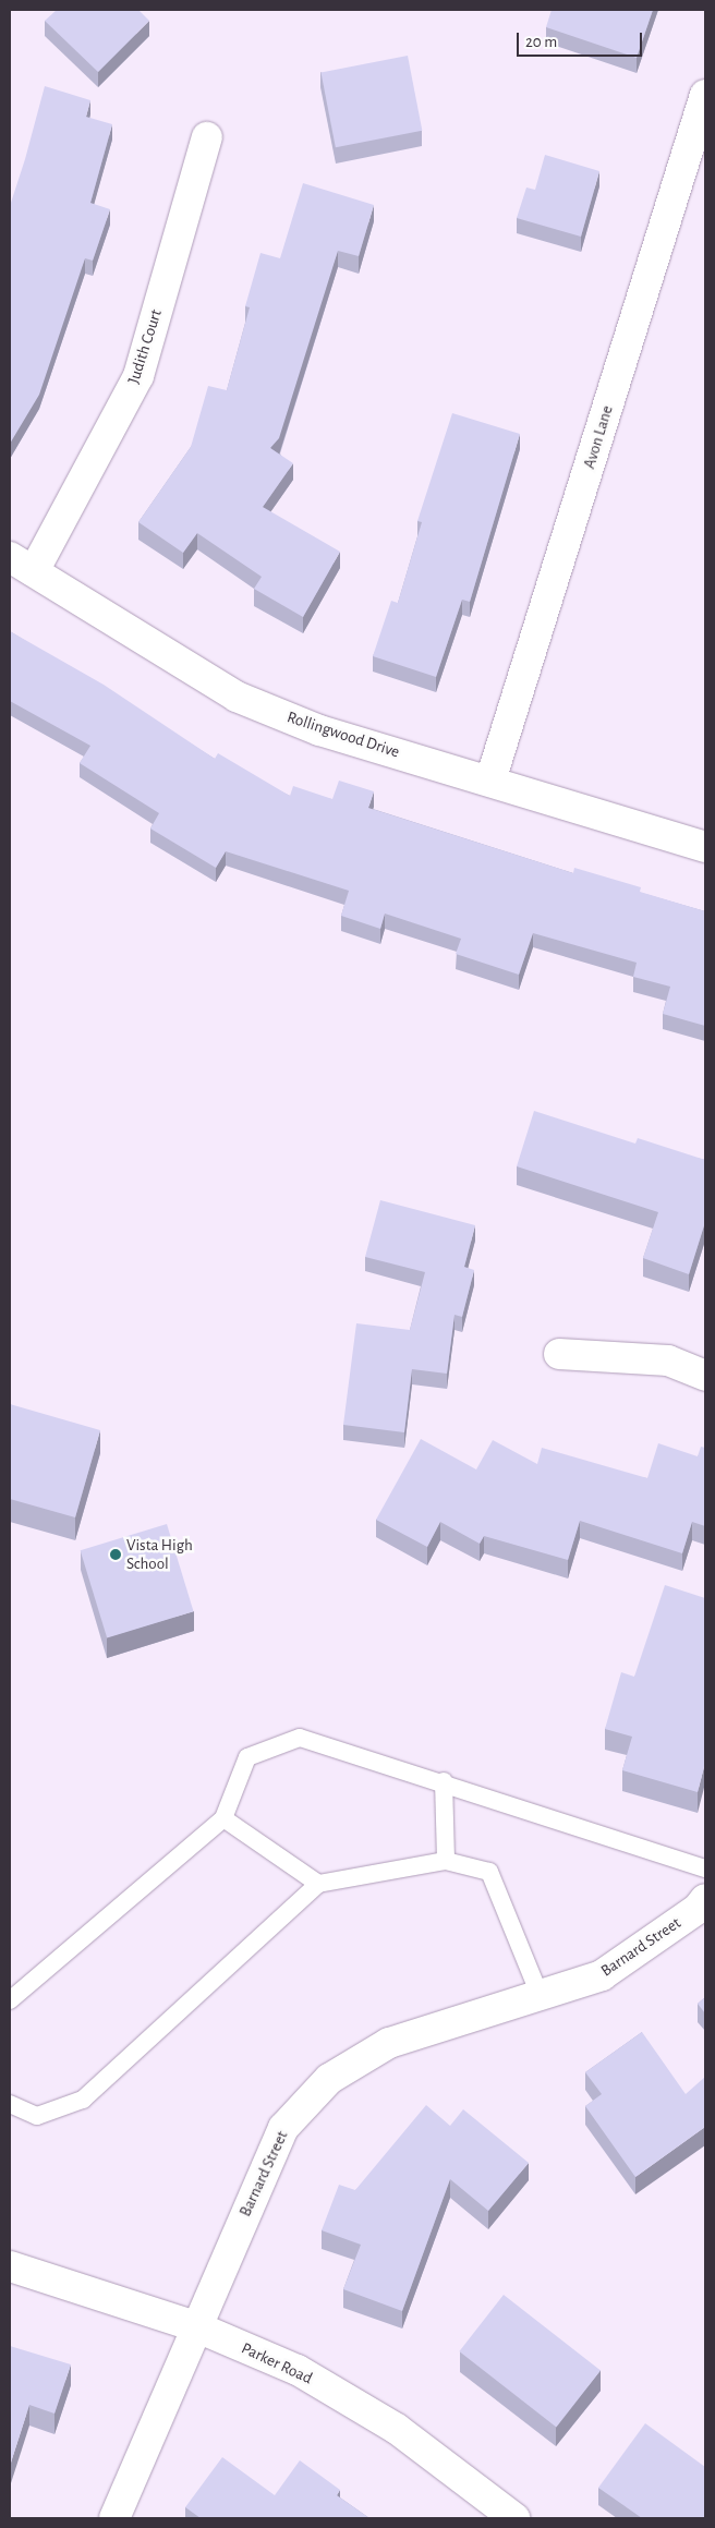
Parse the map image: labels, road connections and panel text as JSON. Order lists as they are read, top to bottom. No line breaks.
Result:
{"streets":{"street":["Judith Court","Avon Lane","Rollingwood Drive","Barnard Street","Parker Road"]},"crossings":[["Judith Court","Rollingwood Drive"],["Avon Lane","Rollingwood Drive"],["Barnard Street","Parker Road"]],"places":["Vista High School"],"scale_bar":"20 m"}
